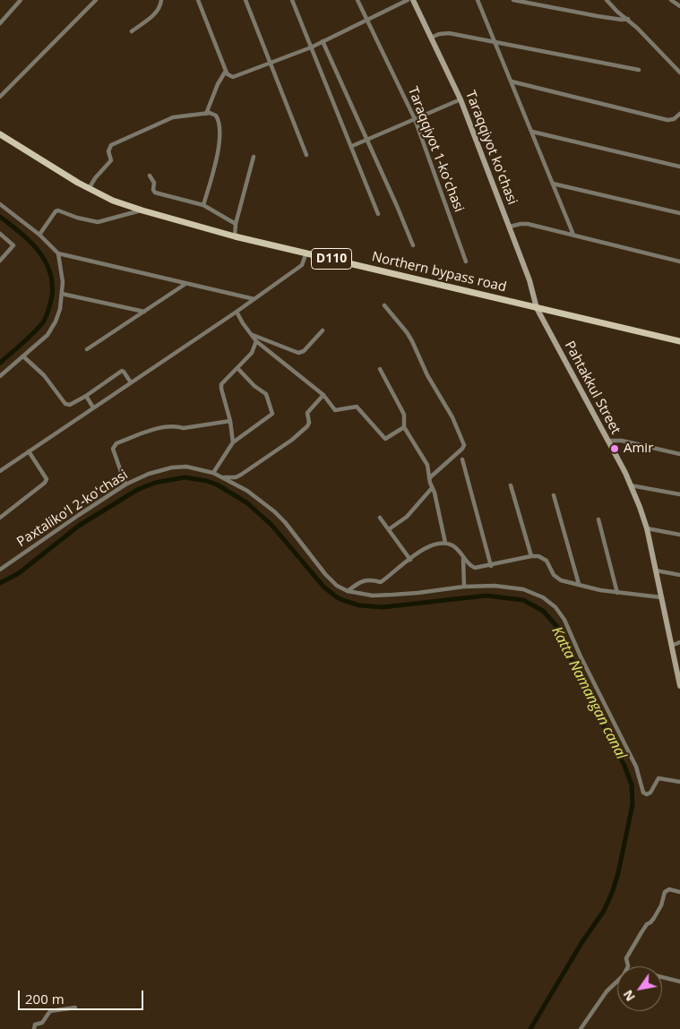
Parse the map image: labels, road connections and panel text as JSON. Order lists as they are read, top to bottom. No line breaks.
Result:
{"streets":{"main road":["D110","Northern bypass road"],"street":["Taraqqiyot koʻchasi","Taraqqiyot 1-koʻchasi","Pahtakkul Street","Paxtalikoʻl 2-koʻchasi"]},"crossings":[["Taraqqiyot koʻchasi","Northern bypass road"],["Taraqqiyot koʻchasi","Pahtakkul Street"],["Northern bypass road","Pahtakkul Street"]],"water":["Katta Namangan canal"],"places":["Amir"],"scale_bar":"200 m","north":"bottom left"}
